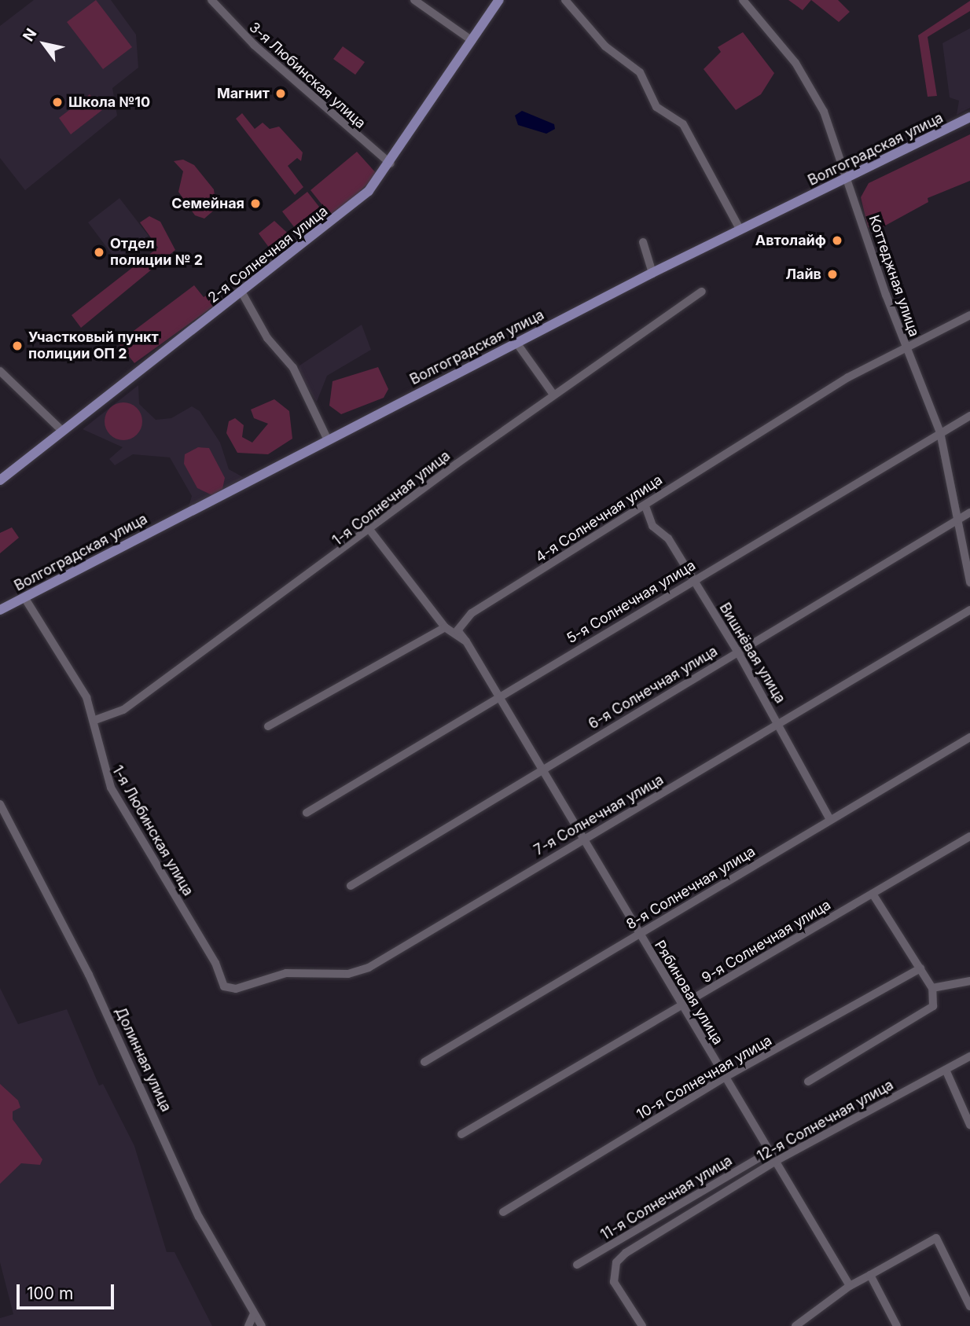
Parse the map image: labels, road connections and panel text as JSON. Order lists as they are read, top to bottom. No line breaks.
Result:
{"streets":{"main road":["Волгоградская улица","2-я Солнечная улица"],"street":["3-я Любинская улица","Коттеджная улица","1-я Солнечная улица","4-я Солнечная улица","5-я Солнечная улица","Вишнёвая улица","6-я Солнечная улица","7-я Солнечная улица","1-я Любинская улица","8-я Солнечная улица","9-я Солнечная улица","Рябиновая улица","Долинная улица","10-я Солнечная улица","12-я Солнечная улица","11-я Солнечная улица"]},"crossings":[["3-я Любинская улица","2-я Солнечная улица"],["Волгоградская улица","Коттеджная улица"],["Волгоградская улица","1-я Любинская улица"],["Коттеджная улица","4-я Солнечная улица"],["Коттеджная улица","5-я Солнечная улица"],["Коттеджная улица","6-я Солнечная улица"],["1-я Солнечная улица","1-я Любинская улица"],["4-я Солнечная улица","Вишнёвая улица"],["4-я Солнечная улица","Рябиновая улица"],["5-я Солнечная улица","Вишнёвая улица"],["5-я Солнечная улица","Рябиновая улица"],["Вишнёвая улица","6-я Солнечная улица"],["Вишнёвая улица","7-я Солнечная улица"],["Вишнёвая улица","8-я Солнечная улица"],["6-я Солнечная улица","Рябиновая улица"],["7-я Солнечная улица","1-я Любинская улица"],["7-я Солнечная улица","Рябиновая улица"],["8-я Солнечная улица","Рябиновая улица"],["9-я Солнечная улица","Рябиновая улица"],["Рябиновая улица","10-я Солнечная улица"],["Рябиновая улица","12-я Солнечная улица"],["Рябиновая улица","11-я Солнечная улица"]],"places":["Магнит","Школа №10","Семейная","Автолайф","Отдел полиции № 2","Лайв","Участковый пункт полиции ОП 2"],"scale_bar":"100 m","north":"top left"}
